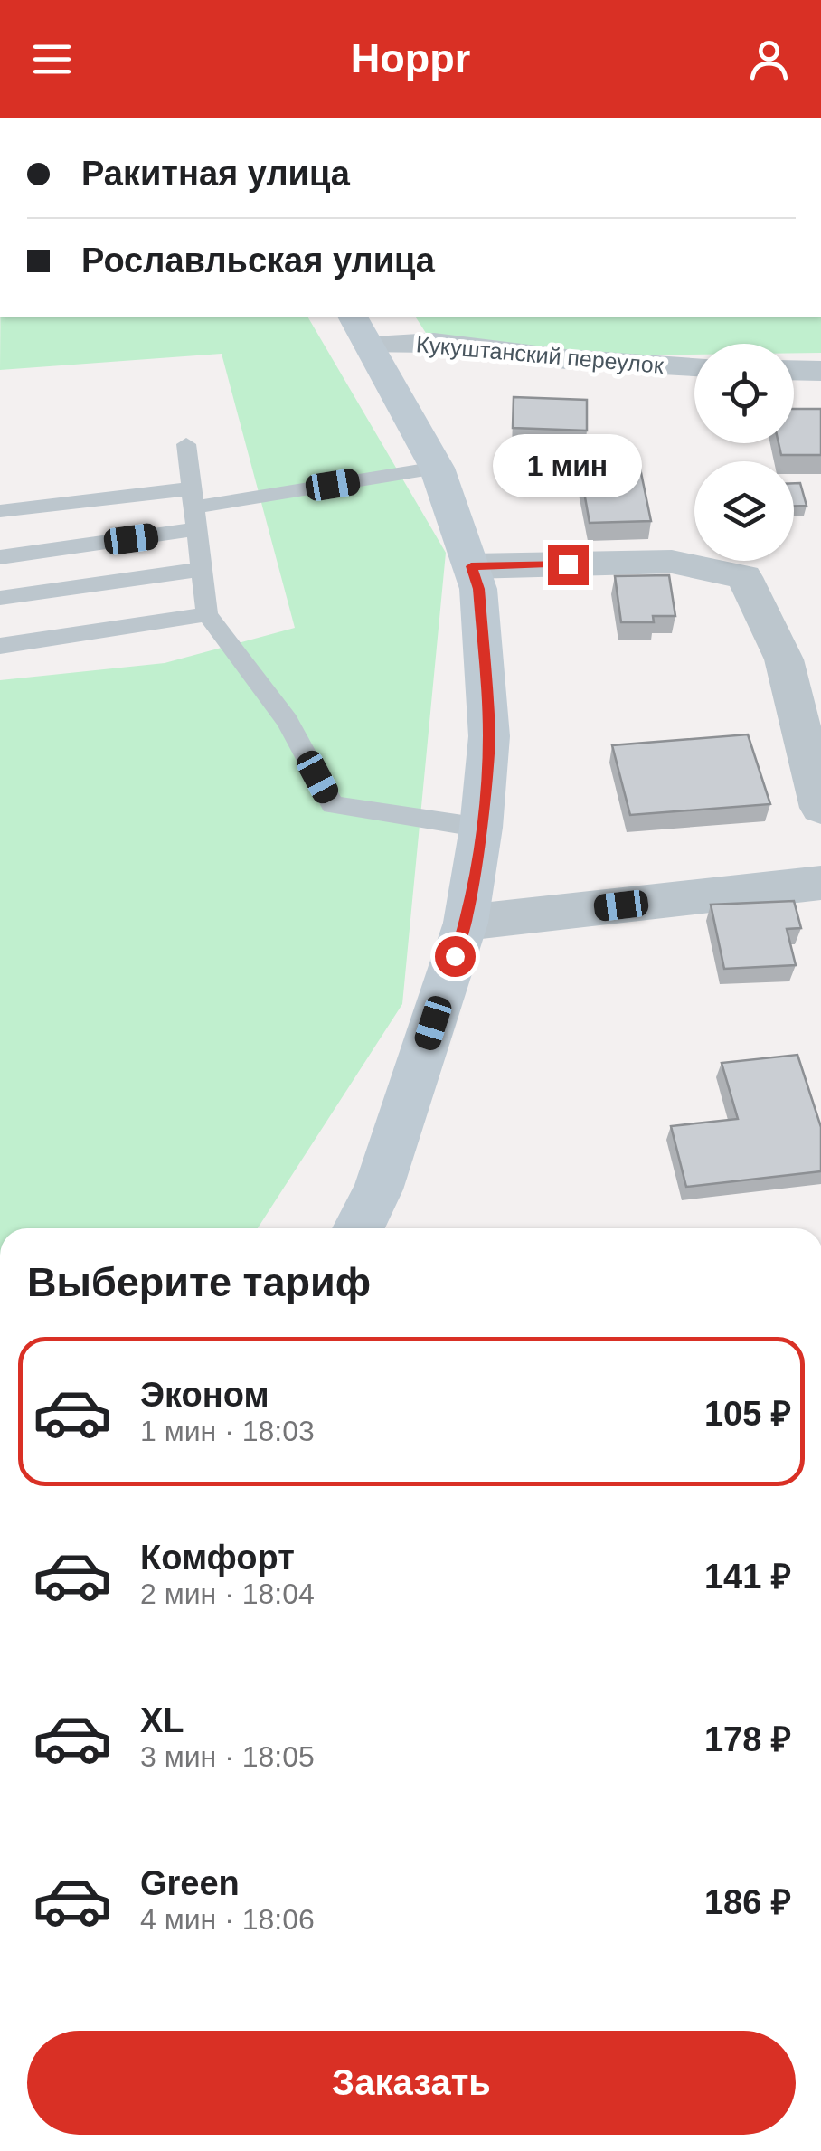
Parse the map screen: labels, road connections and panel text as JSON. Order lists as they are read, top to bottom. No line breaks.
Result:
{"streets":{"street":["Кукуштанский переулок"]},"page":{"header":"Hoppr","banner":["Ракитная улица","Рославльская улица"],"bubble":"1 мин","heading":"Выберите тариф","list":[{"name":"Эконом","note":"1 мин · 18:03","value":"105 ₽"},{"name":"Комфорт","note":"2 мин · 18:04","value":"141 ₽"},{"name":"XL","note":"3 мин · 18:05","value":"178 ₽"},{"name":"Green","note":"4 мин · 18:06","value":"186 ₽"}],"buttons":"Заказать"}}
